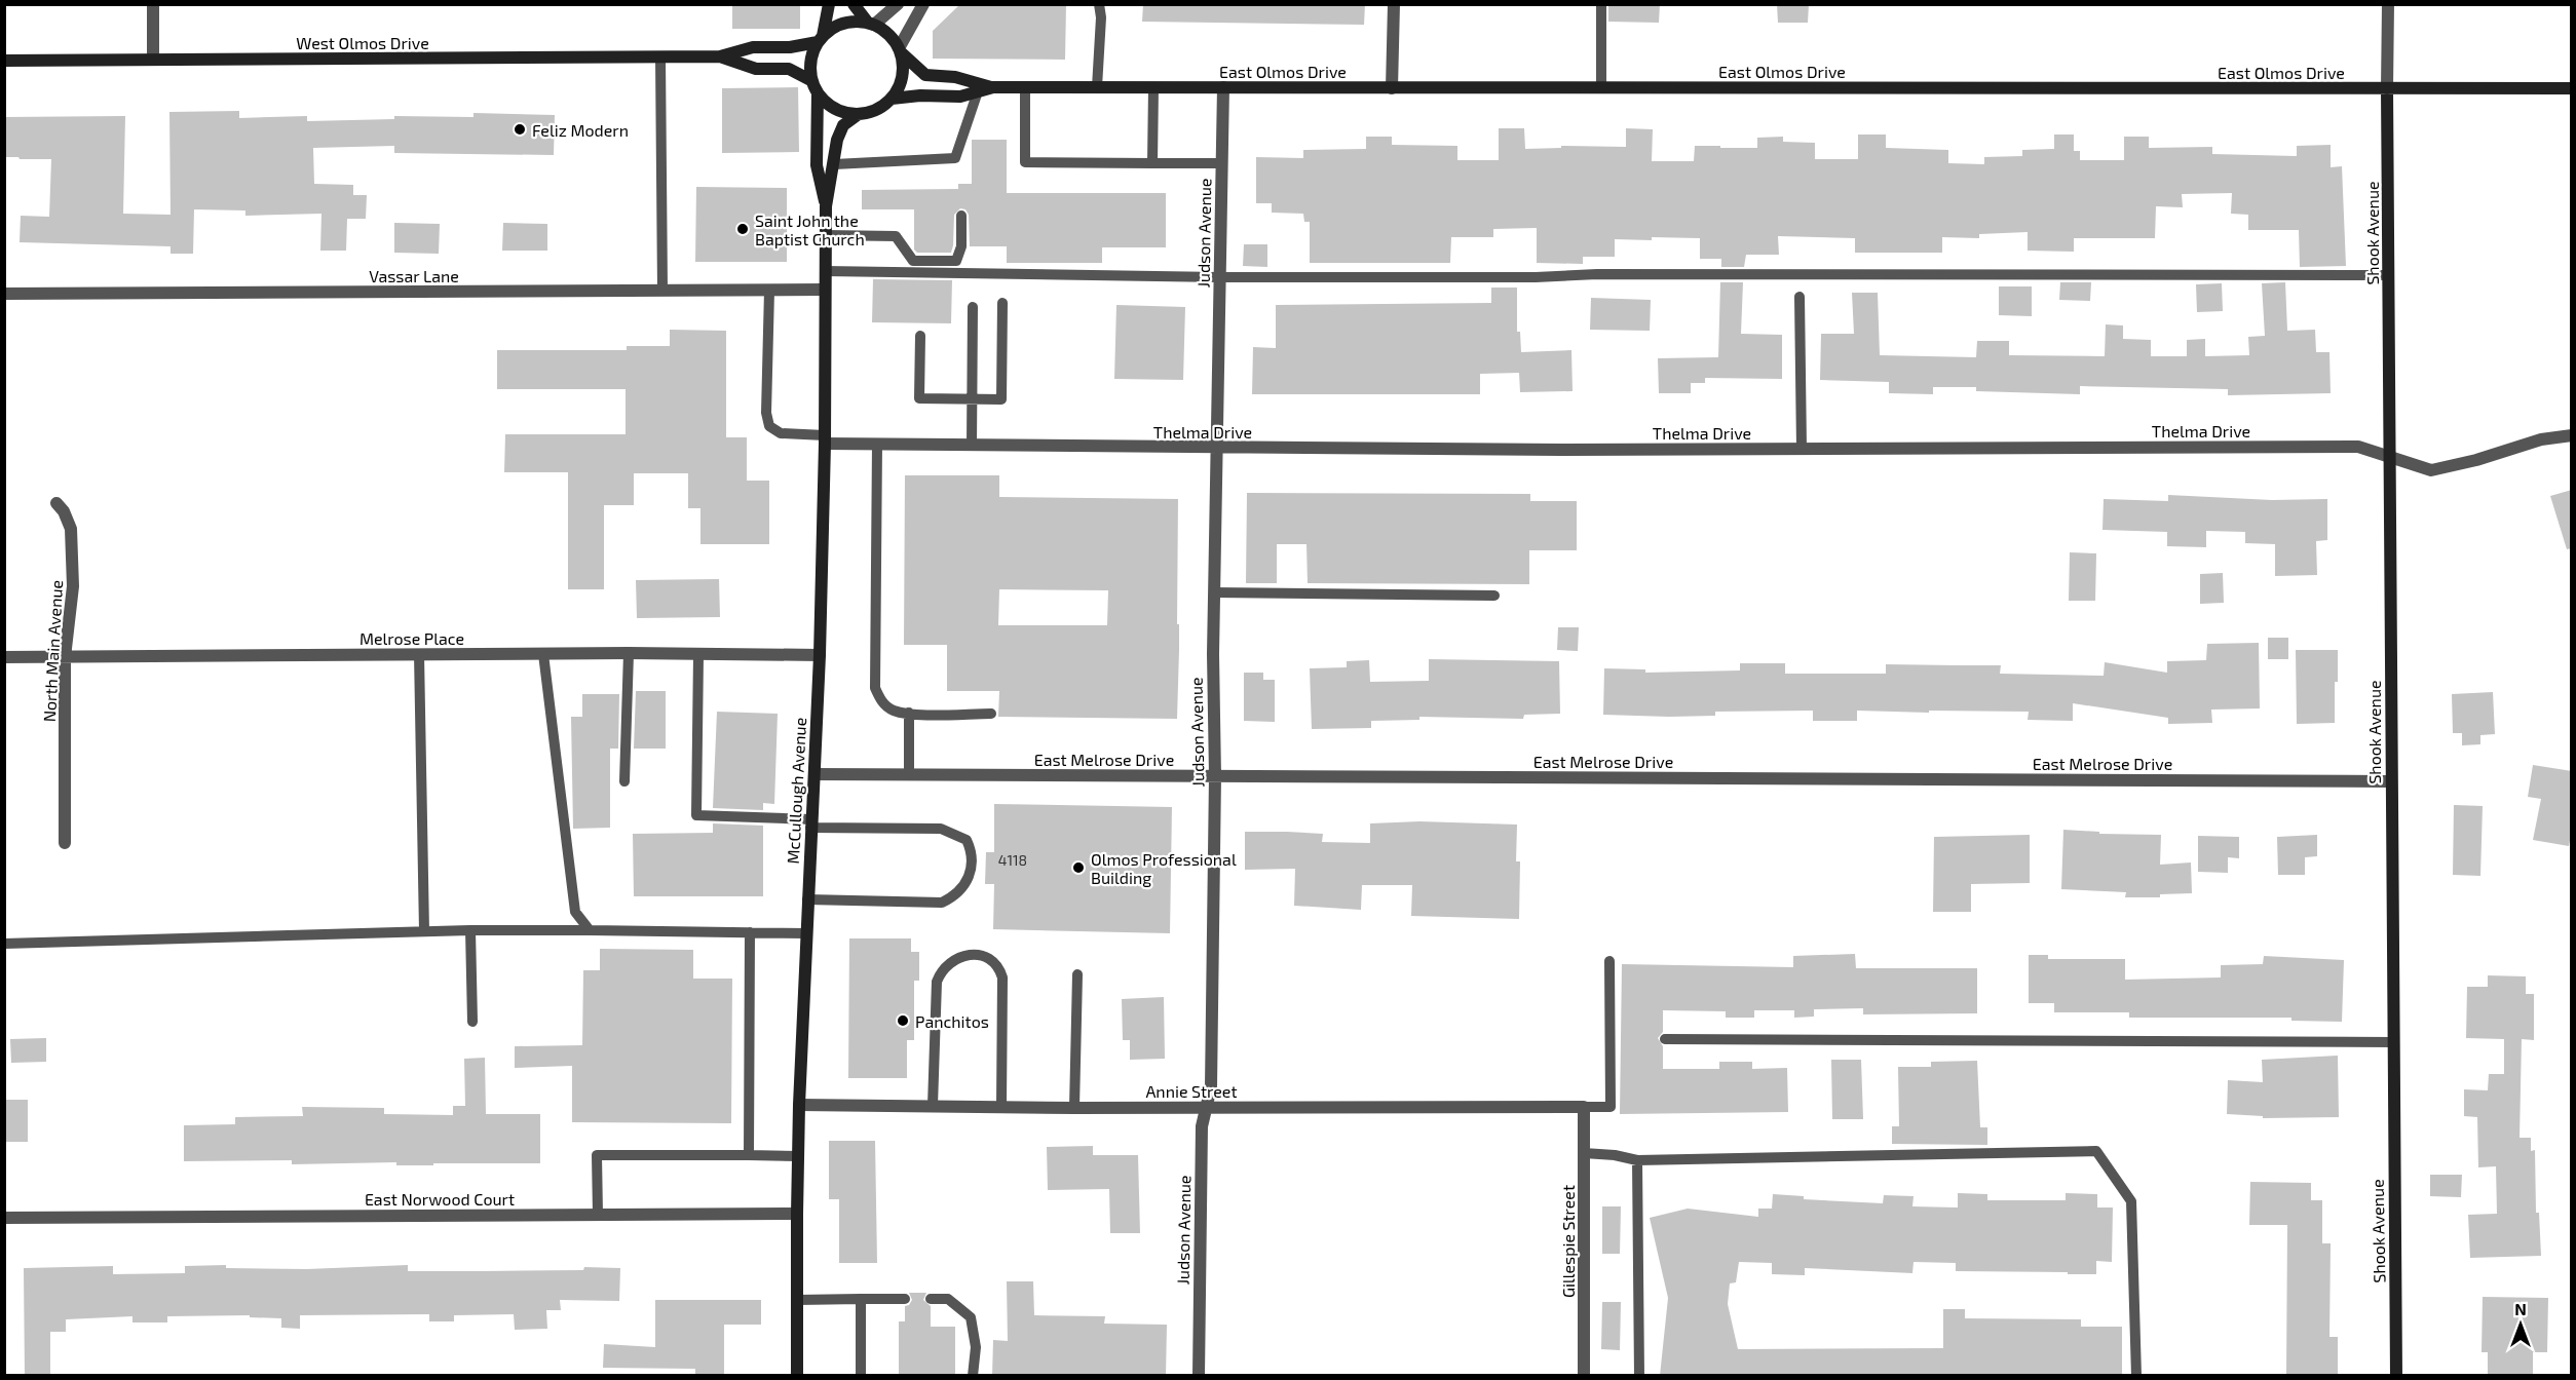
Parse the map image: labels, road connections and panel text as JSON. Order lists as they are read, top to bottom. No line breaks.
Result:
{"streets":{"street":["West Olmos Drive","East Olmos Drive","Judson Avenue","Shook Avenue","Vassar Lane","Thelma Drive","Melrose Place","North Main Avenue","East Melrose Drive","McCullough Avenue","Annie Street","East Norwood Court","Gillespie Street"]},"crossings":[["West Olmos Drive","East Olmos Drive"],["West Olmos Drive","McCullough Avenue"],["East Olmos Drive","Judson Avenue"],["East Olmos Drive","Shook Avenue"],["East Olmos Drive","McCullough Avenue"],["Judson Avenue","Thelma Drive"],["Judson Avenue","East Melrose Drive"],["Judson Avenue","Annie Street"],["Shook Avenue","Thelma Drive"],["Shook Avenue","East Melrose Drive"],["Vassar Lane","McCullough Avenue"],["Thelma Drive","McCullough Avenue"],["Melrose Place","North Main Avenue"],["Melrose Place","McCullough Avenue"],["East Melrose Drive","McCullough Avenue"],["McCullough Avenue","Annie Street"],["McCullough Avenue","East Norwood Court"],["Annie Street","Gillespie Street"]],"places":["Feliz Modern","Saint John the Baptist Church","Olmos Professional Building","Panchitos"],"house_numbers":["4118"],"north":"top"}
